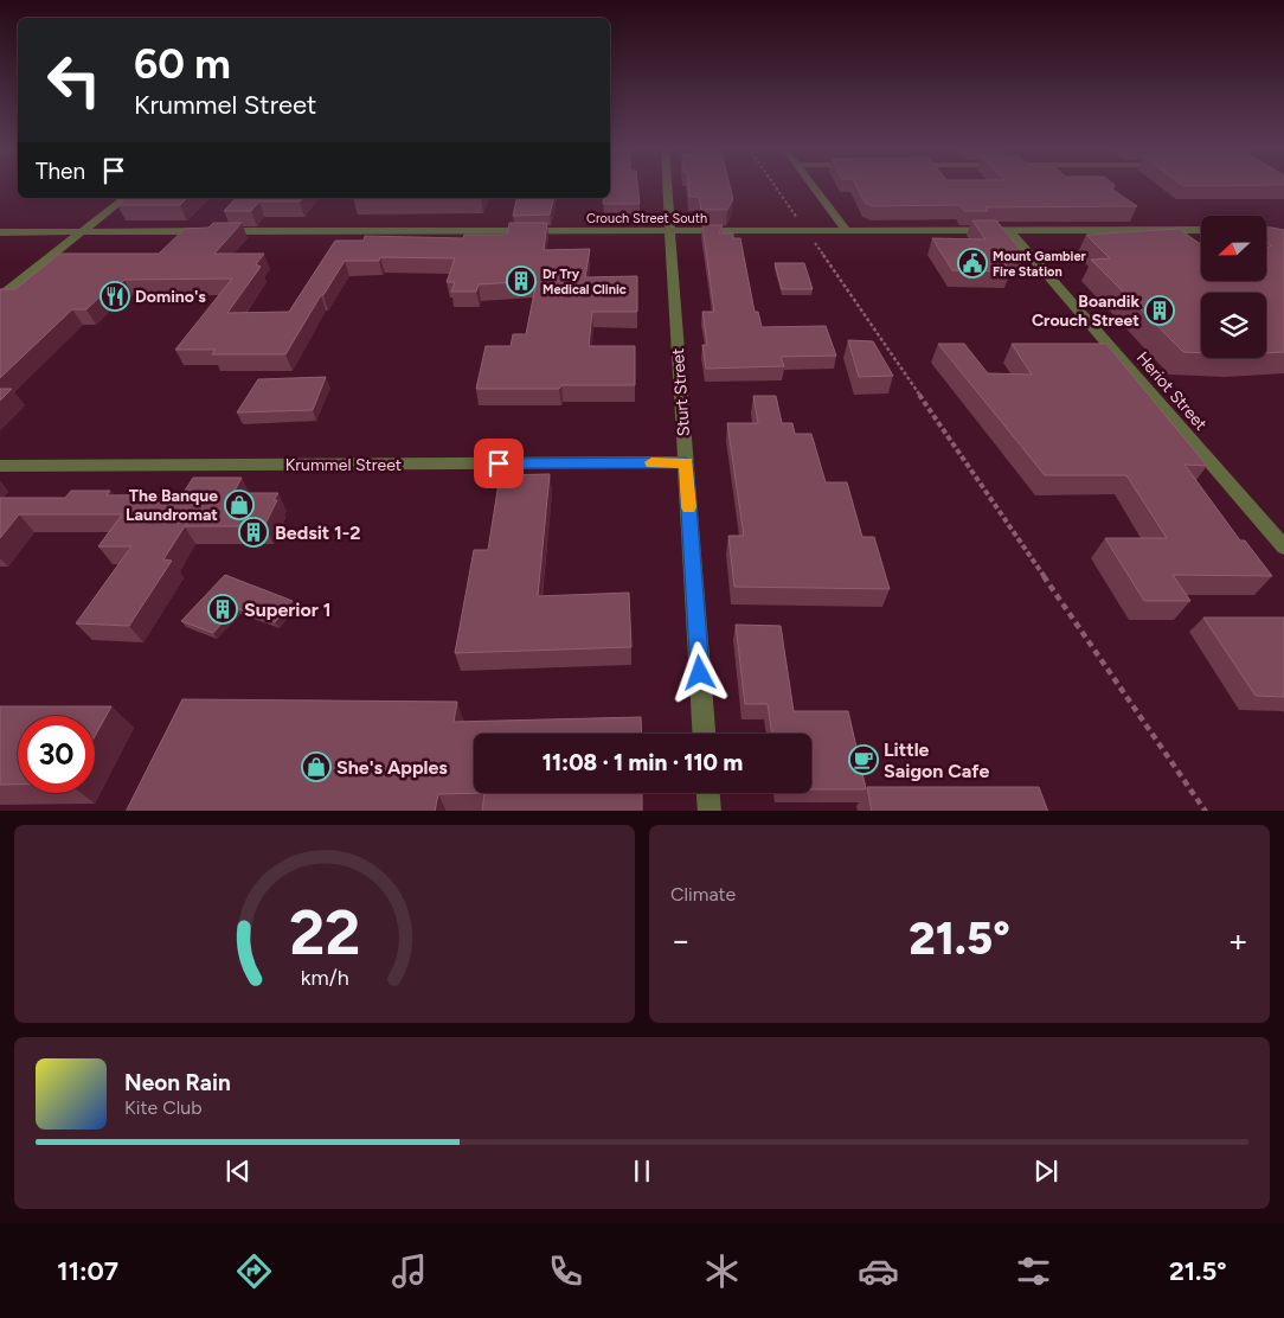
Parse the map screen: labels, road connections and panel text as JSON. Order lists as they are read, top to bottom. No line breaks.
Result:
{"streets":{"street":["Crouch Street South","Heriot Street","Sturt Street","Krummel Street"]},"crossings":[["Crouch Street South","Heriot Street"],["Crouch Street South","Sturt Street"],["Sturt Street","Krummel Street"]],"places":{"public building":["Mount Gambier Fire Station"],"building":["Dr Try Medical Clinic","Boandik Crouch Street","Bedsit 1-2","Superior 1"],"restaurant":["Domino's"],"shop":["The Banque Laundromat","She's Apples"],"cafe":["Little Saigon Cafe"]},"north":"left","page":{"turn":["60 m","Krummel Street"],"then":"Then","limit":"30","trip":"11:08 · 1 min · 110 m","tile":"Climate","heat":["−","21.5°","+"],"song":["Neon Rain","Kite Club"],"tabs":["11:07","21.5°"],"gauge":["22","km/h"]}}
